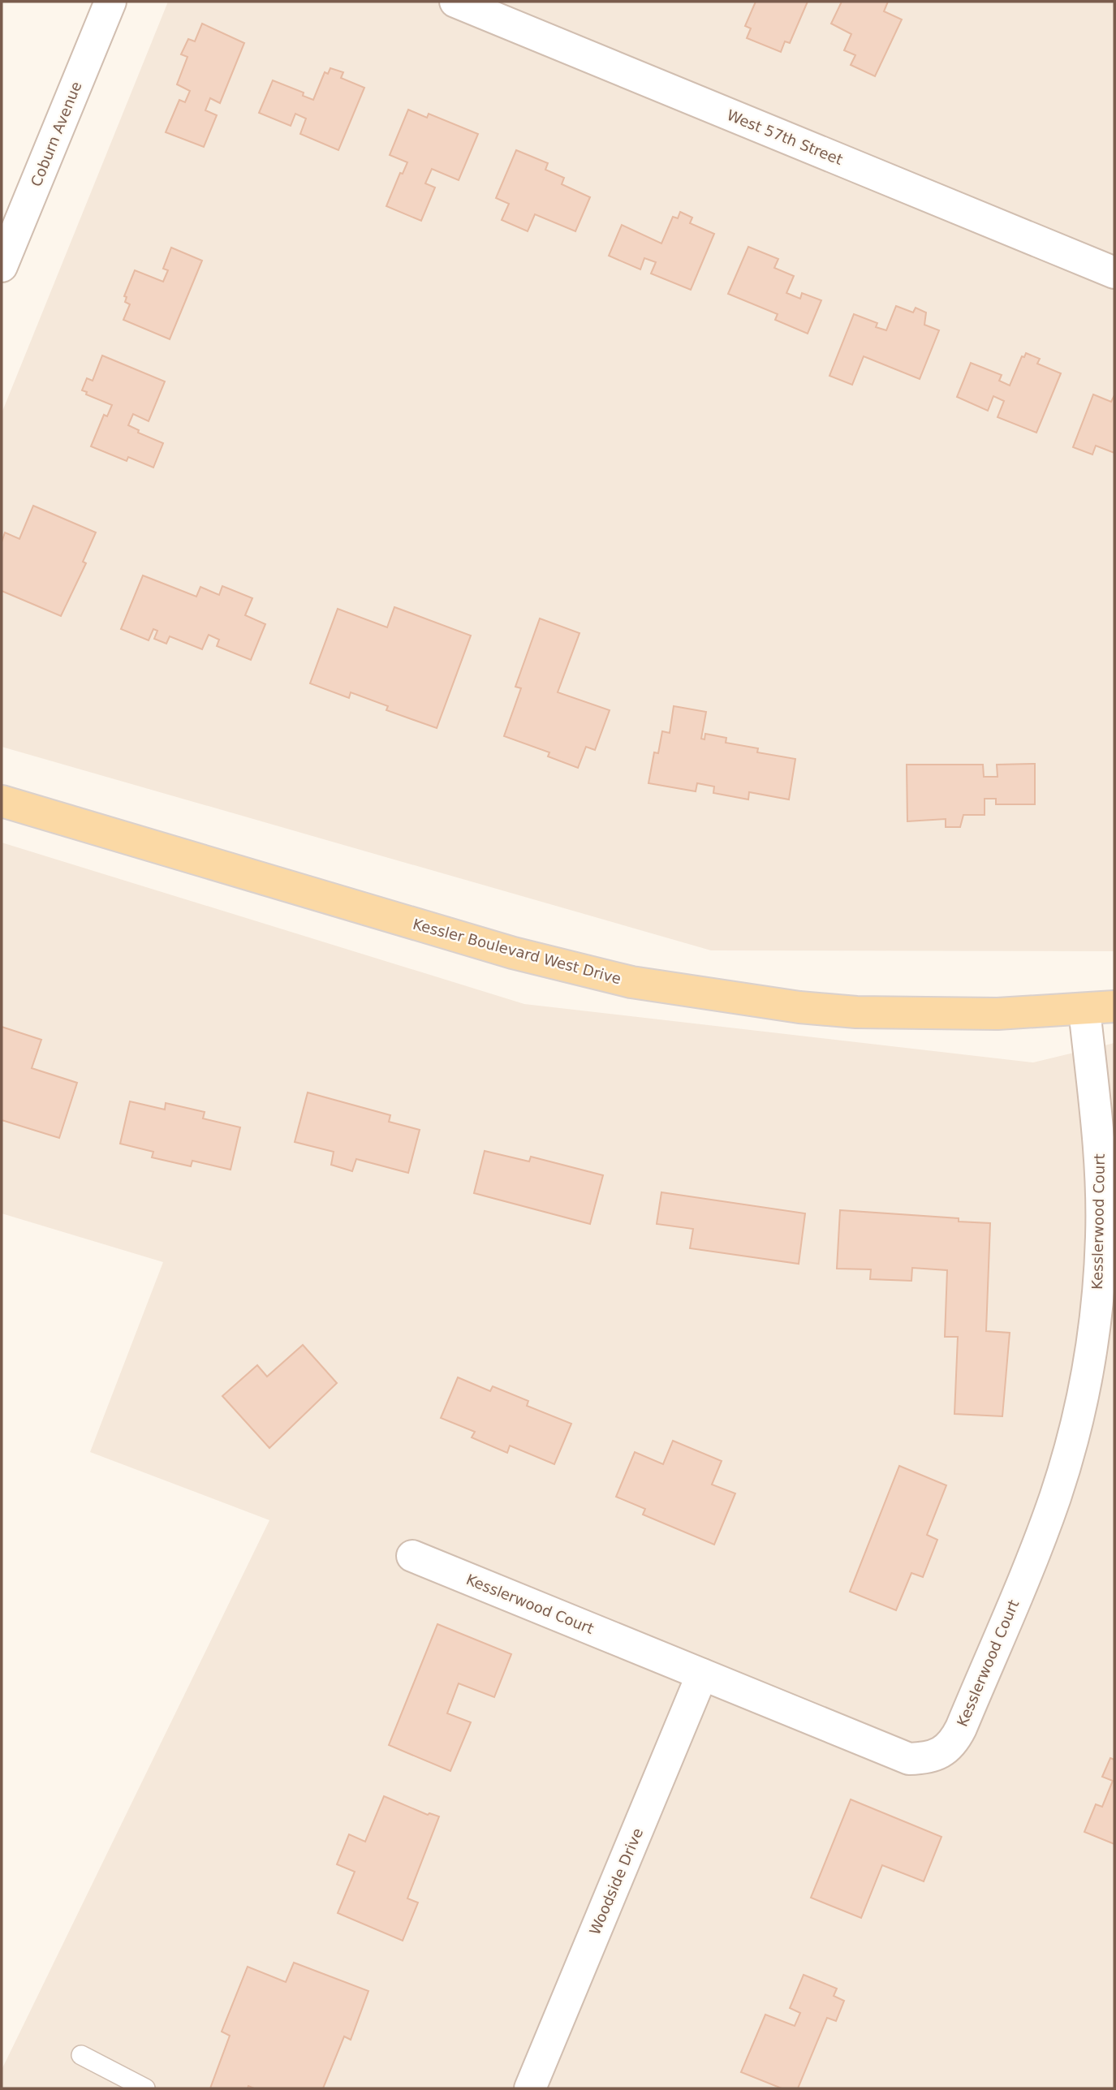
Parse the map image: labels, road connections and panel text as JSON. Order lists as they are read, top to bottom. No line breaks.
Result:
{"streets":{"main road":["Kessler Boulevard West Drive"],"street":["Coburn Avenue","West 57th Street","Kesslerwood Court","Woodside Drive"]},"crossings":[["Kessler Boulevard West Drive","Kesslerwood Court"],["Kesslerwood Court","Woodside Drive"]]}
